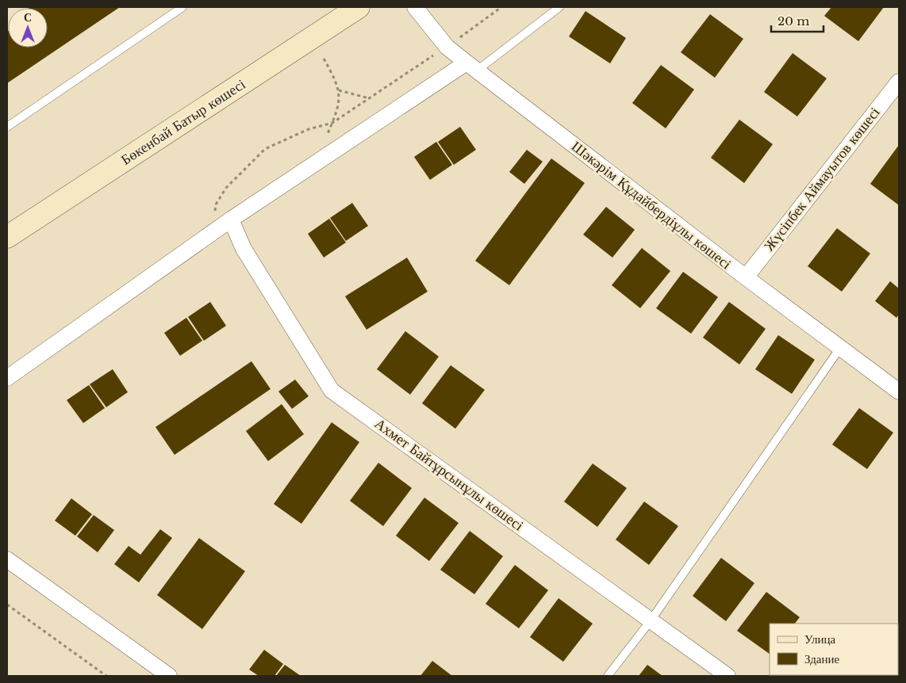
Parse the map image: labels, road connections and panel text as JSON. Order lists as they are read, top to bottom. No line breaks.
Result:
{"streets":{"main road":["Бөкенбай Батыр көшесі"],"street":["Жүсіпбек Аймауытов көшесі","Шәкәрім Құдайбердіұлы көшесі","Ахмет Байтұрсынұлы көшесі"]},"crossings":[["Жүсіпбек Аймауытов көшесі","Шәкәрім Құдайбердіұлы көшесі"]],"legend":["Улица","Здание"],"scale_bar":"20 m","north":"top"}
